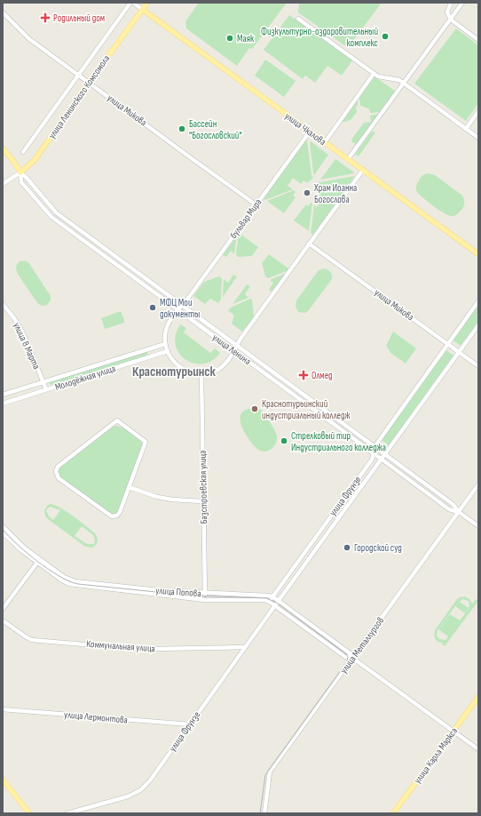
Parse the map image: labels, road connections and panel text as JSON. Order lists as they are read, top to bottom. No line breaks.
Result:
{"streets":{"main road":["улица Ленинского Комсомола","улица Чкалова","улица Ленина","улица Карла Маркса"],"street":["улица Микова","бульвар Мира","улица 8 Марта","Молодёжная улица","Базстроевская улица","улица Фрунзе","улица Попова","улица Металлургов","Коммунальная улица","улица Лермонтова"]},"crossings":[["улица Ленинского Комсомола","улица Микова"],["улица Ленинского Комсомола","улица Чкалова"],["улица Ленинского Комсомола","улица Ленина"],["улица Микова","бульвар Мира"],["улица Чкалова","бульвар Мира"],["бульвар Мира","улица Ленина"],["бульвар Мира","Молодёжная улица"],["улица 8 Марта","Молодёжная улица"],["улица Ленина","улица Фрунзе"],["улица Ленина","улица Металлургов"],["Базстроевская улица","улица Попова"],["улица Фрунзе","улица Попова"],["улица Фрунзе","Коммунальная улица"],["улица Фрунзе","улица Лермонтова"],["улица Попова","улица Металлургов"],["улица Попова","улица Карла Маркса"]],"districts":["Краснотурьинск"],"places":{"health":["Родильный дом","Олмед"],"other":["Физкультурно-оздоровительный комплекс","Маяк","Бассейн \"Богословский\"","Храм Иоанна Богослова","МФЦ Мои документы","Краснотурьинский индустриальный колледж","Стрелковый тир Индустриального колледжа","Городской суд"]}}
